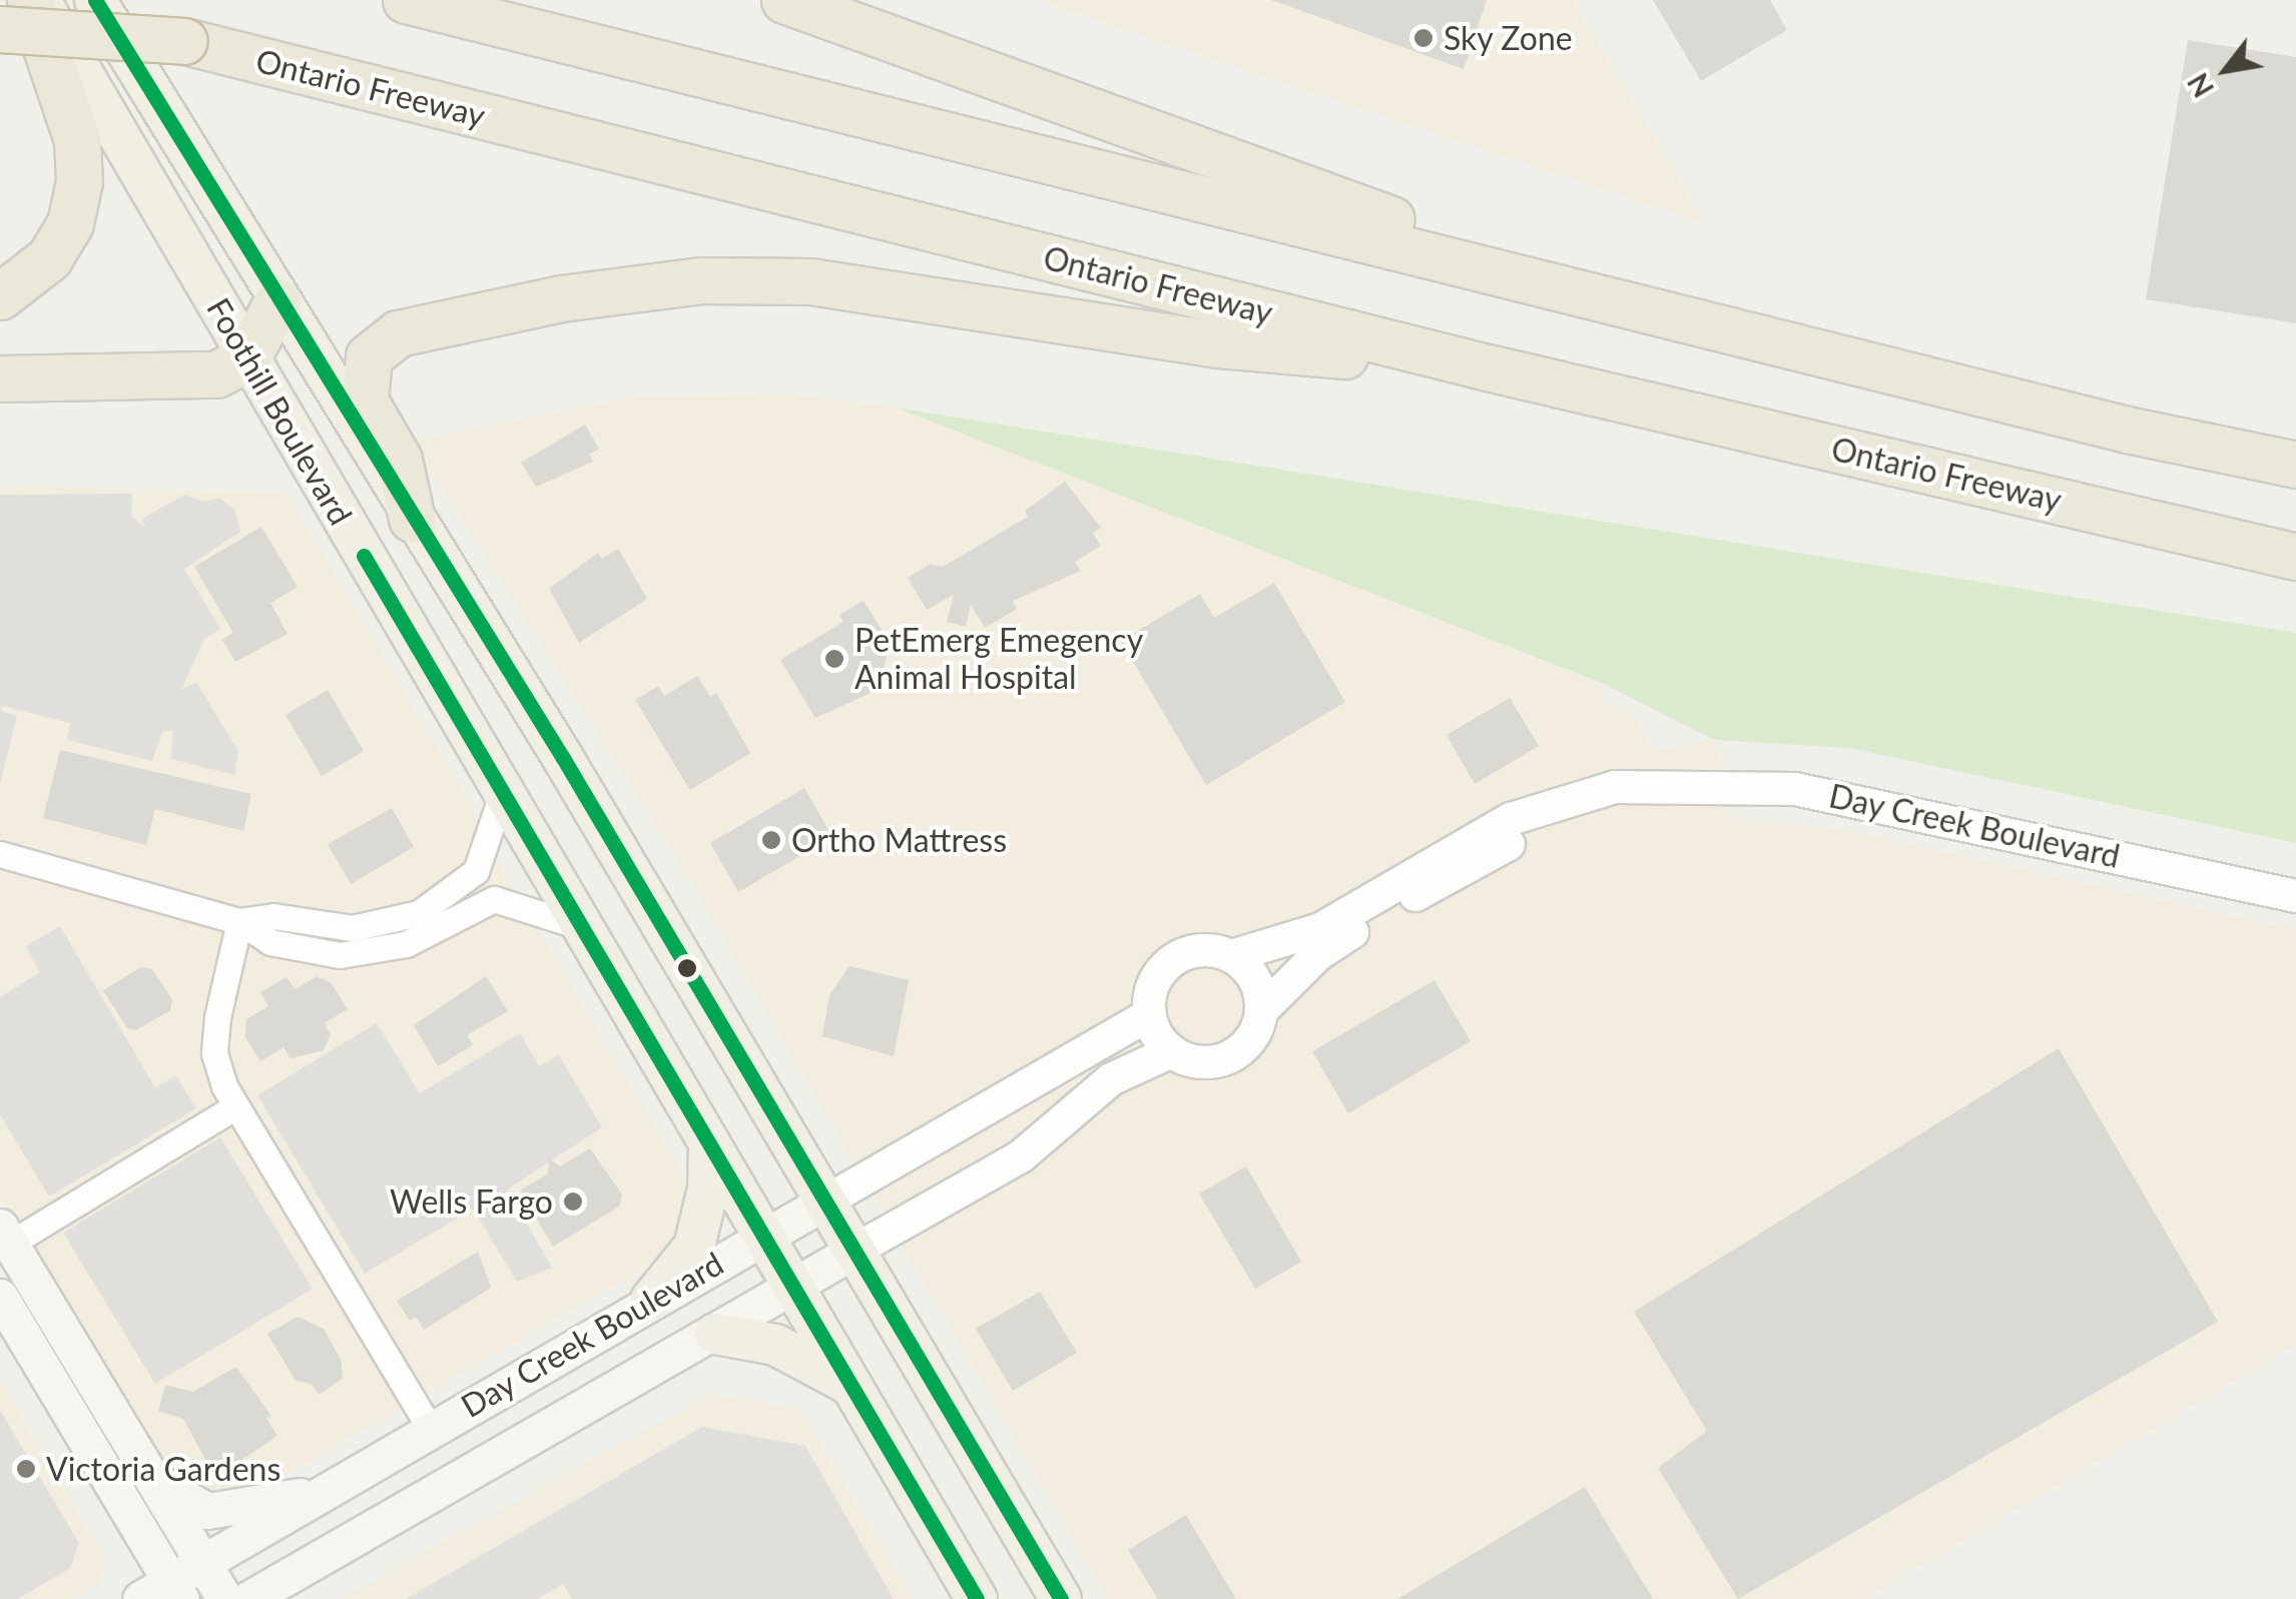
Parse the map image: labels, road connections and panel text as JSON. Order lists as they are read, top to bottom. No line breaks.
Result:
{"streets":{"highway":["Ontario Freeway"],"main road":["Foothill Boulevard","Day Creek Boulevard"]},"crossings":[["Foothill Boulevard","Day Creek Boulevard"]],"places":["Sky Zone","PetEmerg Emegency Animal Hospital","Ortho Mattress","Wells Fargo","Victoria Gardens"],"north":"bottom left"}
